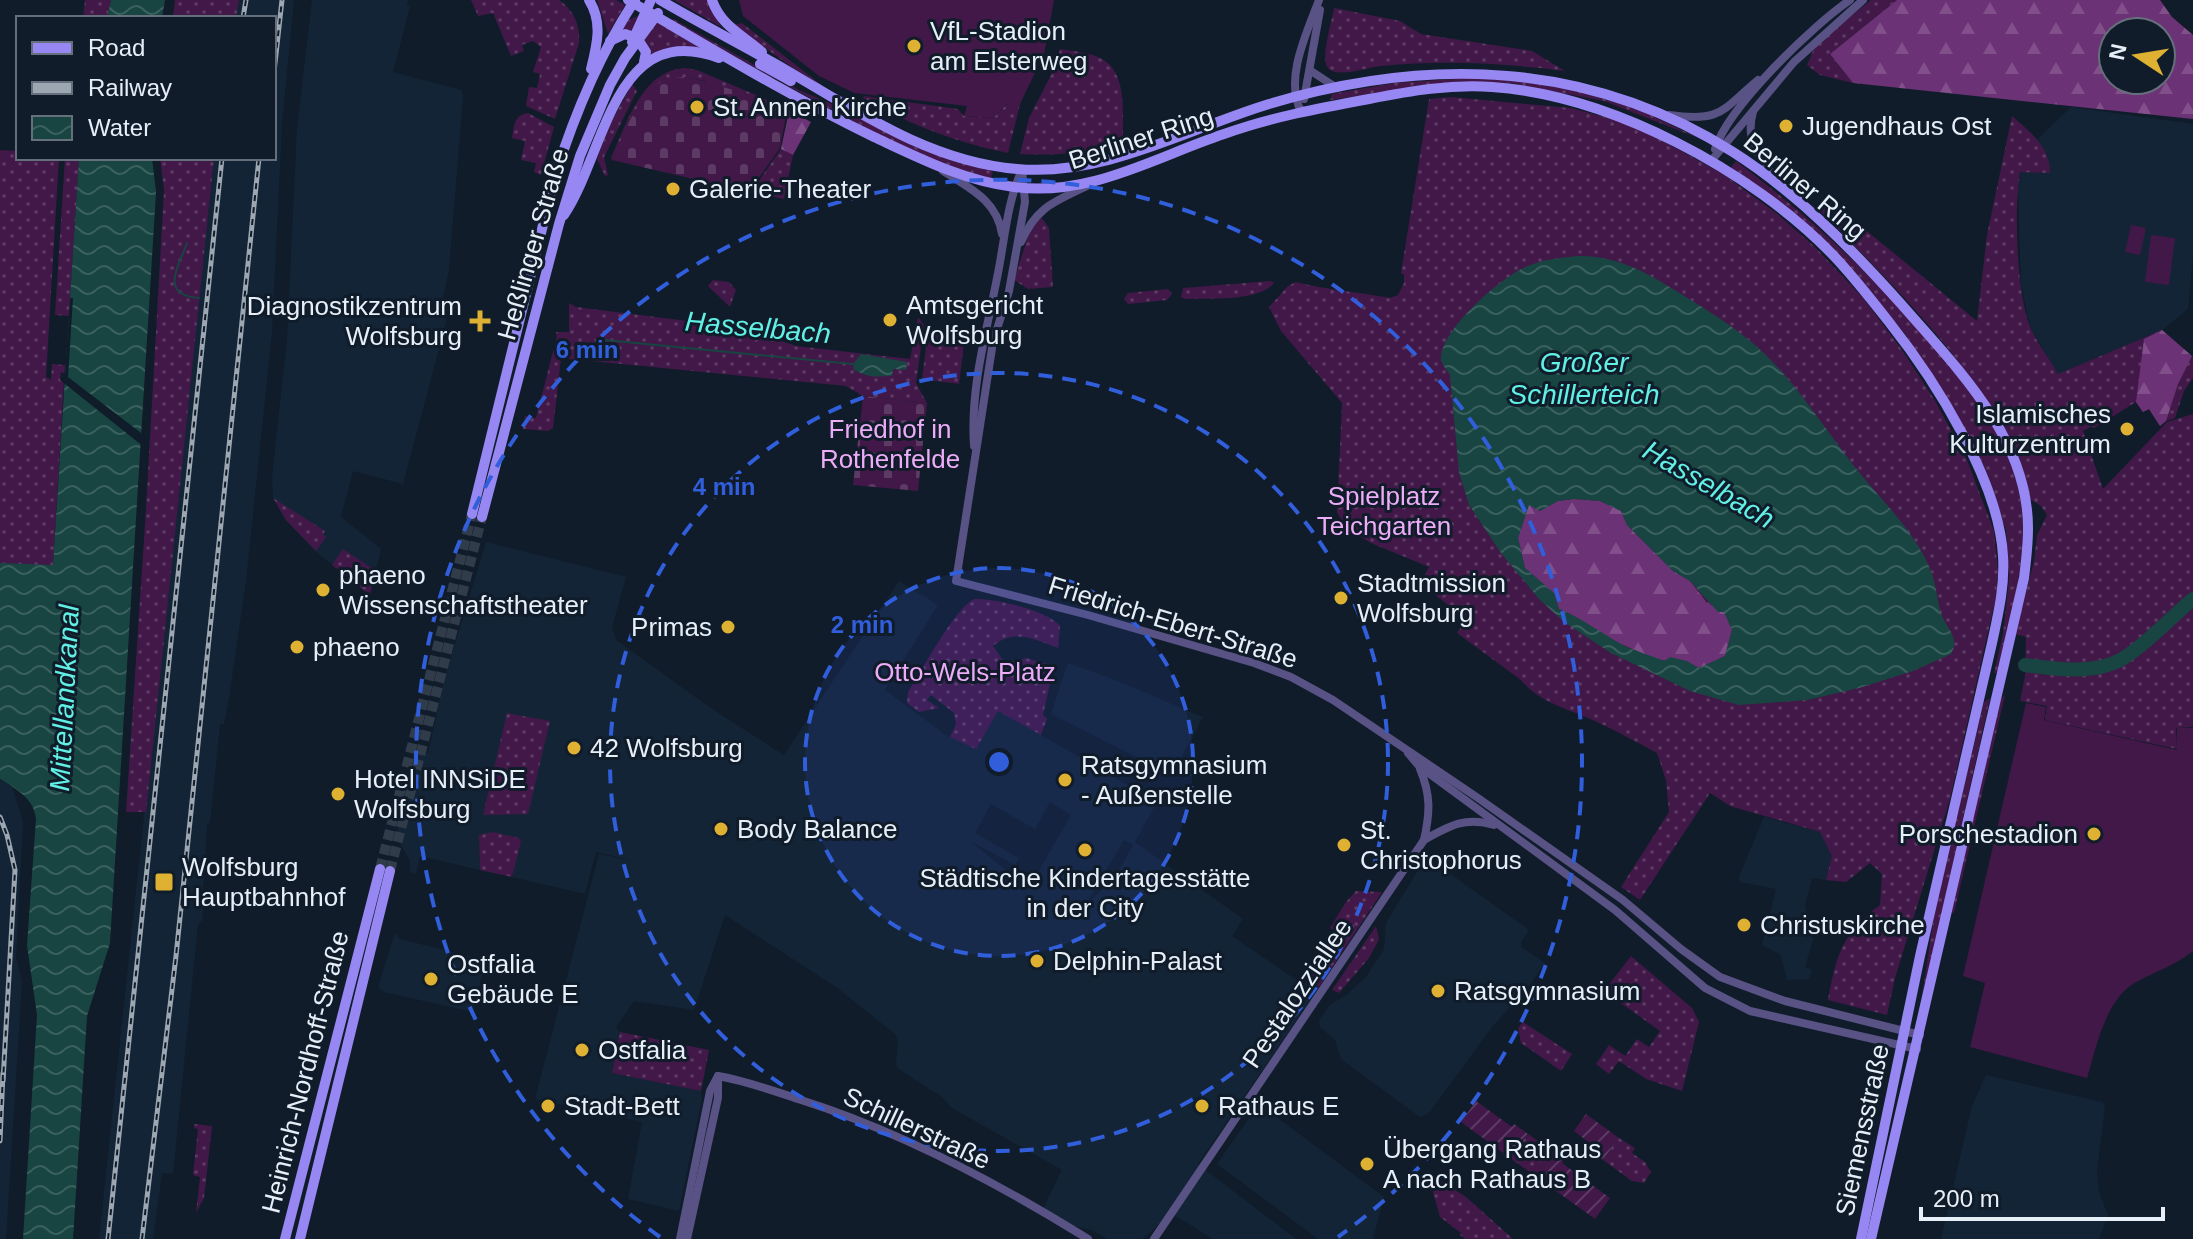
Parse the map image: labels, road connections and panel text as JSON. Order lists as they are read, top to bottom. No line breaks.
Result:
{"streets":{"main road":["Berliner Ring","Heßlinger Straße","Heinrich-Nordhoff-Straße","Siemensstraße"],"street":["Friedrich-Ebert-Straße","Pestalozziallee","Schillerstraße"]},"crossings":[["Berliner Ring","Heßlinger Straße"],["Berliner Ring","Friedrich-Ebert-Straße"],["Berliner Ring","Siemensstraße"],["Friedrich-Ebert-Straße","Siemensstraße"]],"water":["Hasselbach","Großer Schillerteich","Mittellandkanal"],"parks":["Friedhof in Rothenfelde","Spielplatz Teichgarten","Otto-Wels-Platz"],"places":{"other":["VfL-Stadion am Elsterweg","St. Annen Kirche","Jugendhaus Ost","Galerie-Theater","Amtsgericht Wolfsburg","Islamisches Kulturzentrum","phaeno Wissenschaftstheater","Stadtmission Wolfsburg","Primas","phaeno","42 Wolfsburg","Ratsgymnasium - Außenstelle","Hotel INNSiDE Wolfsburg","Body Balance","Porschestadion","St. Christophorus","Städtische Kindertagesstätte in der City","Christuskirche","Delphin-Palast","Ostfalia Gebäude E","Ratsgymnasium","Ostfalia","Stadt-Bett","Rathaus E","Übergang Rathaus A nach Rathaus B"],"health":["Diagnostikzentrum Wolfsburg"],"transit":["Wolfsburg Hauptbahnhof"]},"legend":["Road","Railway","Water"],"scale_bar":"200 m","north":"left","rings":["6 min","4 min","2 min"]}
